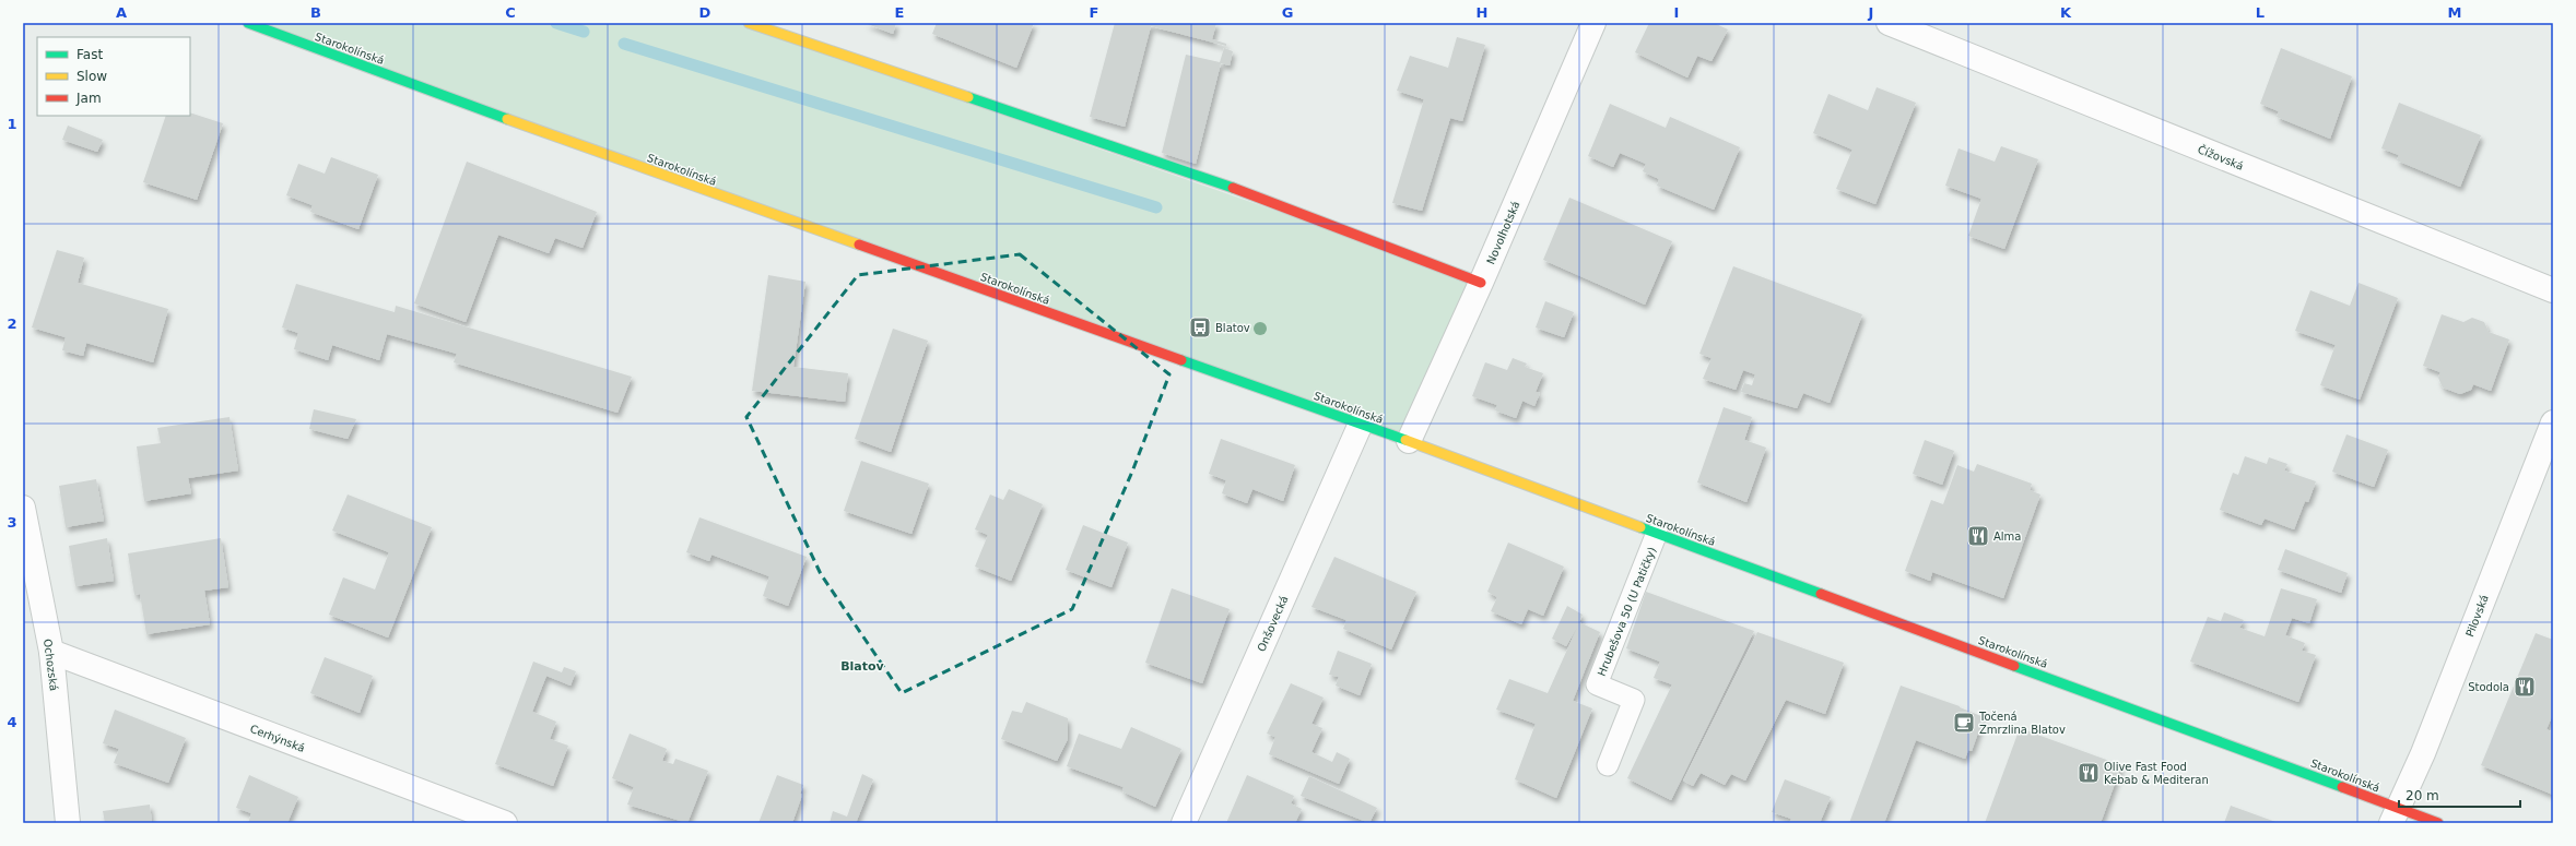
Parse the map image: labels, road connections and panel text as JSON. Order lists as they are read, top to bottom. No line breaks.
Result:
{"streets":{"main road":["Starokolínská"],"street":["Čížovská","Novolhotská","Pilovská","Onšovecká","Ochozská","Cerhýnská"],"lane":["Hrubešova 50 (U Patičky)"]},"crossings":[["Starokolínská","Novolhotská"],["Starokolínská","Hrubešova 50 (U Patičky)"],["Starokolínská","Pilovská"],["Starokolínská","Onšovecká"],["Ochozská","Cerhýnská"]],"districts":["Blatov"],"places":{"bus stop":["Blatov"],"restaurant":["Alma","Stodola","Olive Fast Food Kebab & Mediteran"],"cafe":["Točená Zmrzlina Blatov"]},"legend":["Fast","Slow","Jam"],"scale_bar":"20 m","grid":{"columns":["A","B","C","D","E","F","G","H","I","J","K","L","M"],"rows":["1","2","3","4"]}}
